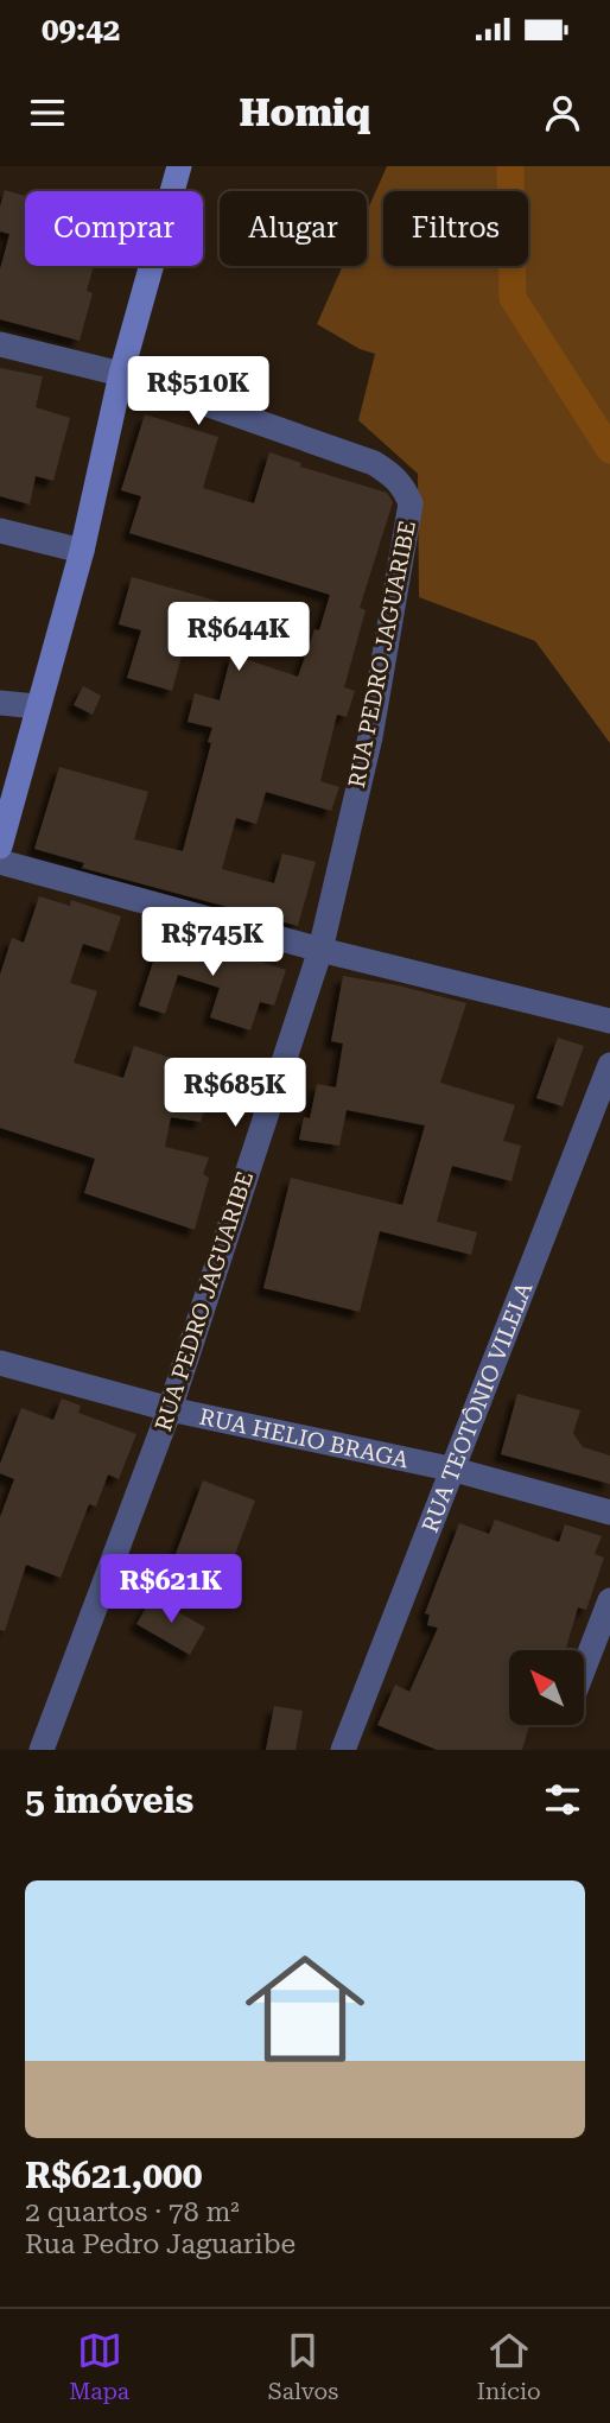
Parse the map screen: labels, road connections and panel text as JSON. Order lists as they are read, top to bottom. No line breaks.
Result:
{"streets":{"street":["RUA PEDRO JAGUARIBE","RUA TEOTÔNIO VILELA","RUA HELIO BRAGA"]},"crossings":[["RUA PEDRO JAGUARIBE","RUA HELIO BRAGA"],["RUA TEOTÔNIO VILELA","RUA HELIO BRAGA"]],"north":"top left","page":{"status":"09:42","header":"Homiq","chip":["Comprar","Alugar","Filtros"],"price":["R$510K","R$644K","R$745K","R$685K","R$621K"],"heading":"5 imóveis","list":[{"name":"R$621,000","note":"2 quartos · 78 m² · Rua Pedro Jaguaribe"}],"tabs":["Mapa","Salvos","Início"]}}
